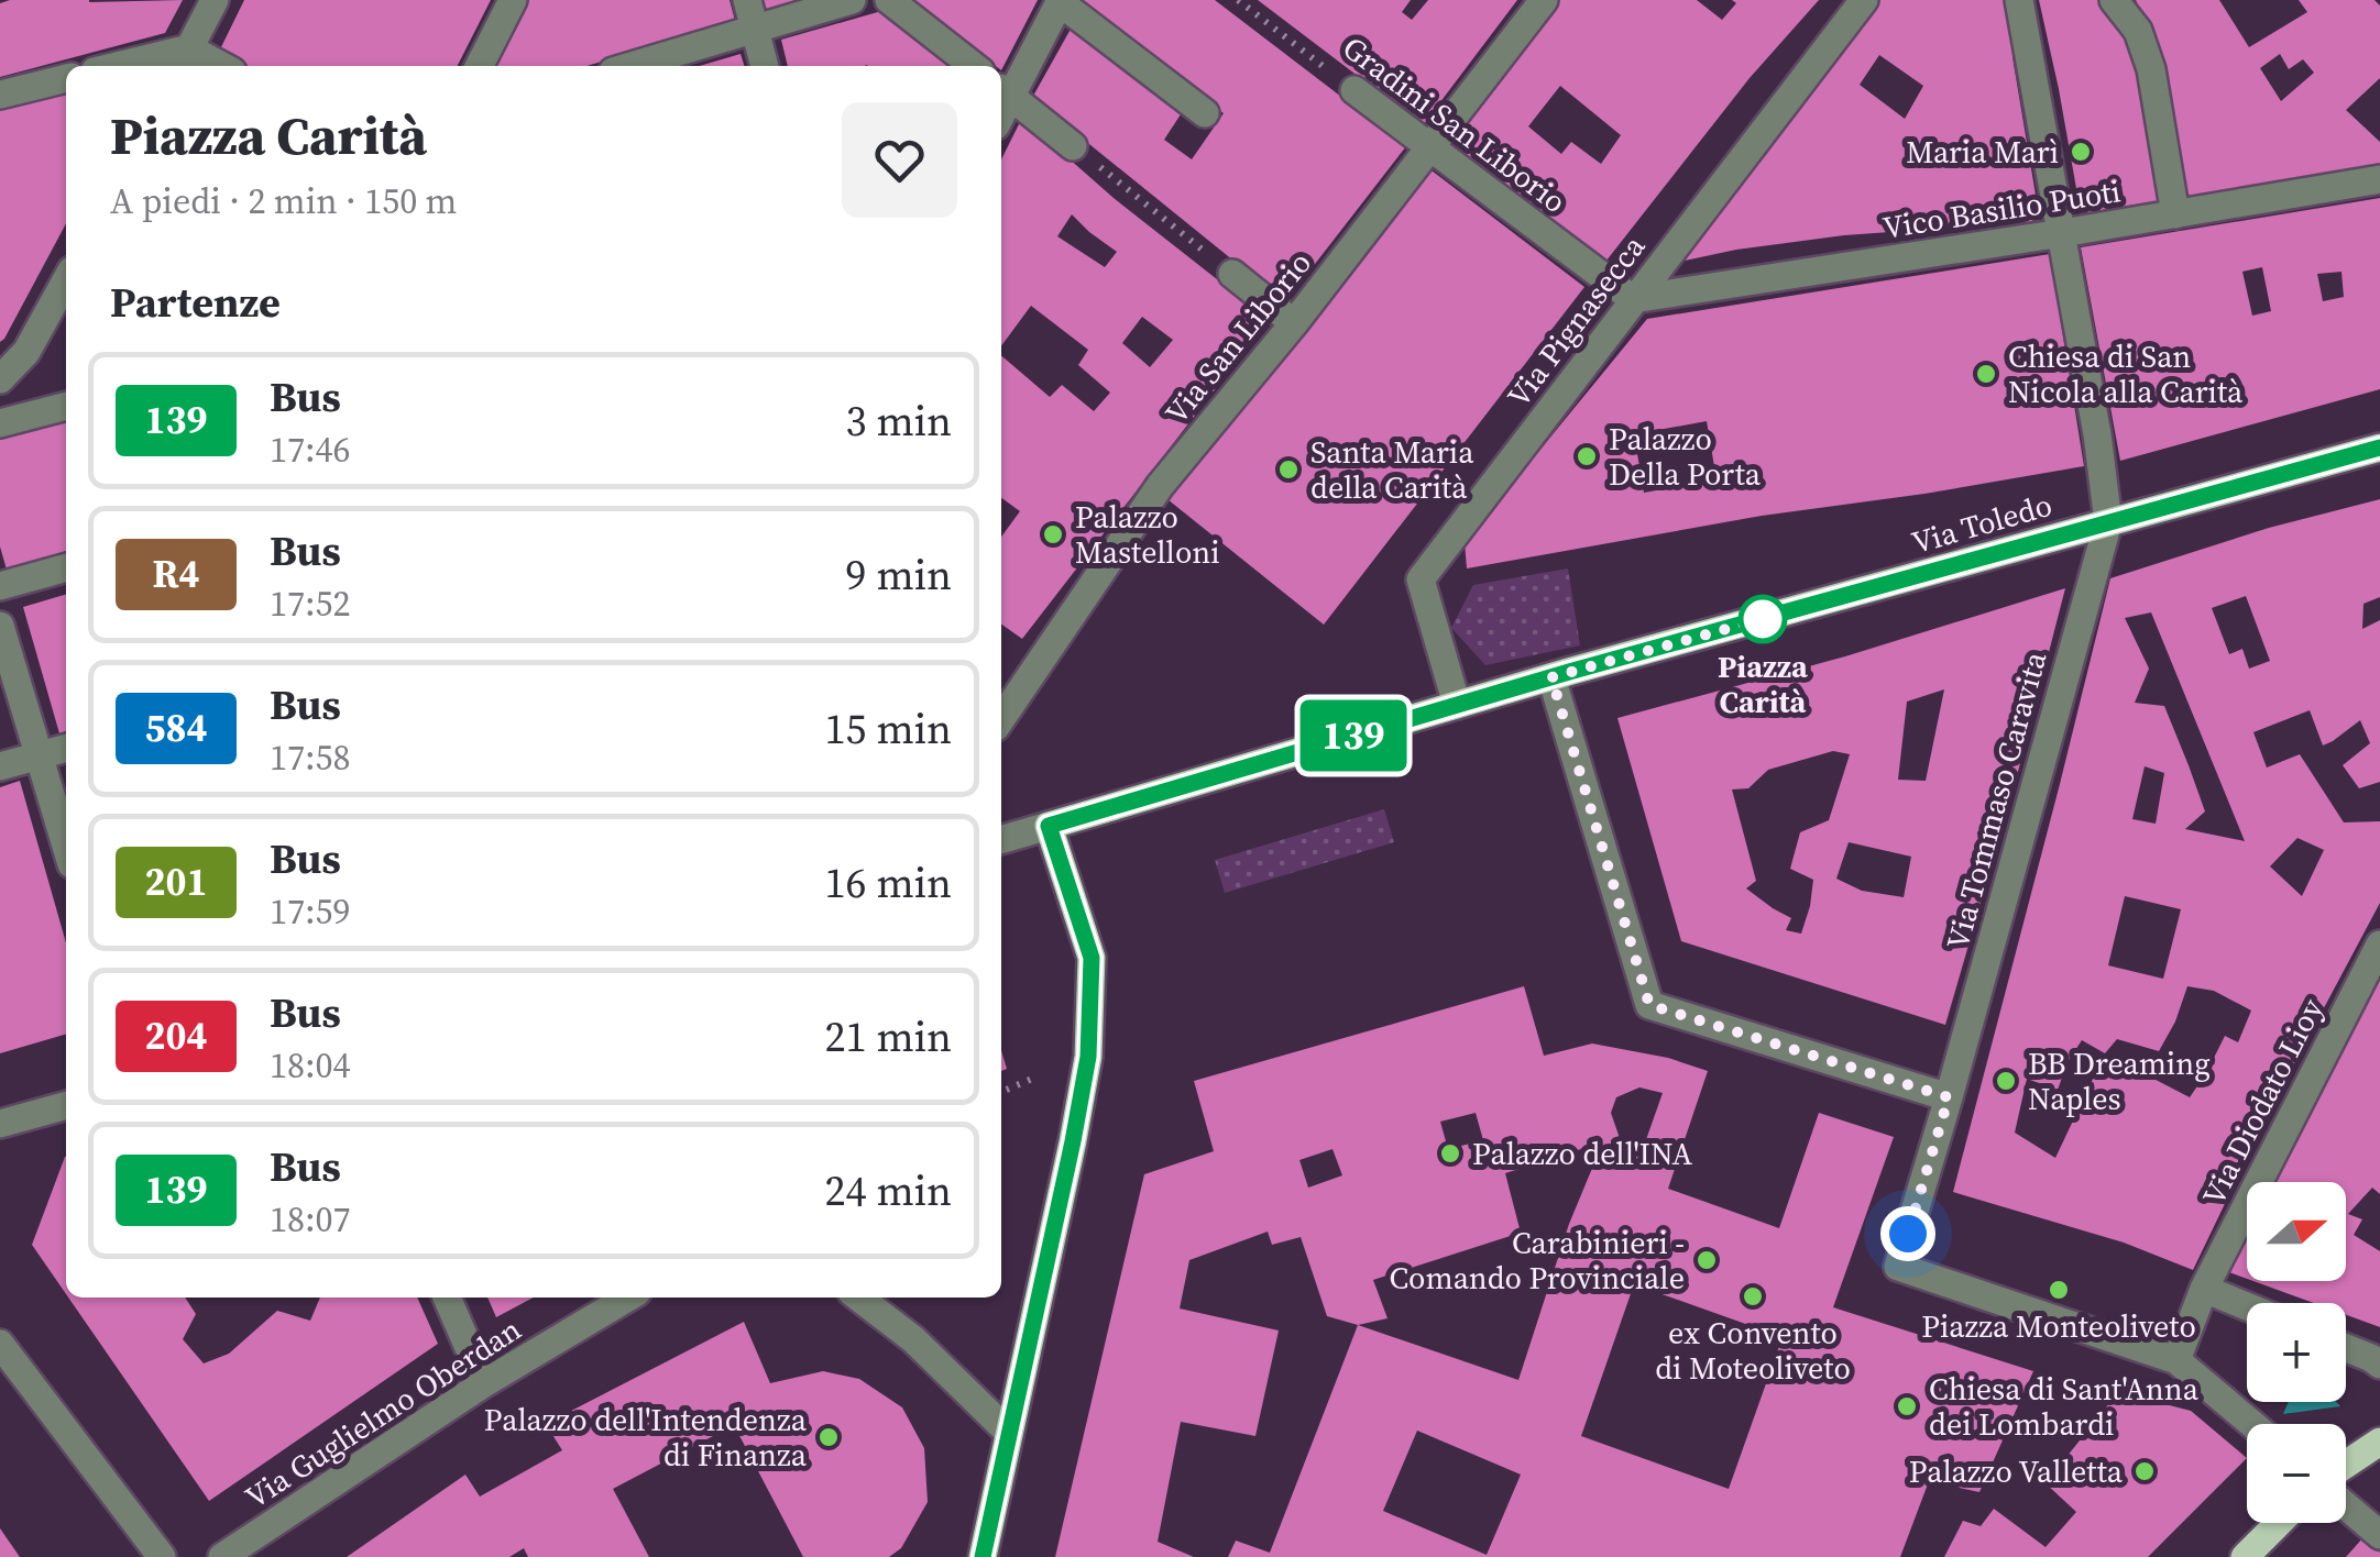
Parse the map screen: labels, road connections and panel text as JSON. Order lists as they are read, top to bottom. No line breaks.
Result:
{"streets":{"main road":["Via Toledo"],"street":["Gradini San Liborio","Vico Basilio Puoti","Via Pignasecca","Via San Liborio","Via Tommaso Caravita","Via Diodato Lioy","Via Guglielmo Oberdan"]},"crossings":[["Gradini San Liborio","Vico Basilio Puoti"],["Gradini San Liborio","Via Pignasecca"],["Gradini San Liborio","Via San Liborio"],["Vico Basilio Puoti","Via Pignasecca"],["Via Toledo","Via Tommaso Caravita"]],"places":["Maria Marì","Chiesa di San Nicola alla Carità","Palazzo Della Porta","Santa Maria della Carità","Palazzo Mastelloni","Piazza Carità","BB Dreaming Naples","Palazzo dell'INA","Carabinieri - Comando Provinciale","Piazza Monteoliveto","ex Convento di Moteoliveto","Chiesa di Sant'Anna dei Lombardi","Palazzo dell'Intendenza di Finanza","Palazzo Valletta"],"lines":["bus line 139"],"north":"right","page":{"on_map":"139","heading":[["Piazza Carità","A piedi · 2 min · 150 m"],"Partenze"],"list":[{"mark":"139","name":"Bus","note":"17:46","value":"3 min"},{"mark":"R4","name":"Bus","note":"17:52","value":"9 min"},{"mark":"584","name":"Bus","note":"17:58","value":"15 min"},{"mark":"201","name":"Bus","note":"17:59","value":"16 min"},{"mark":"204","name":"Bus","note":"18:04","value":"21 min"},{"mark":"139","name":"Bus","note":"18:07","value":"24 min"}],"map_buttons":["+","−"]}}
